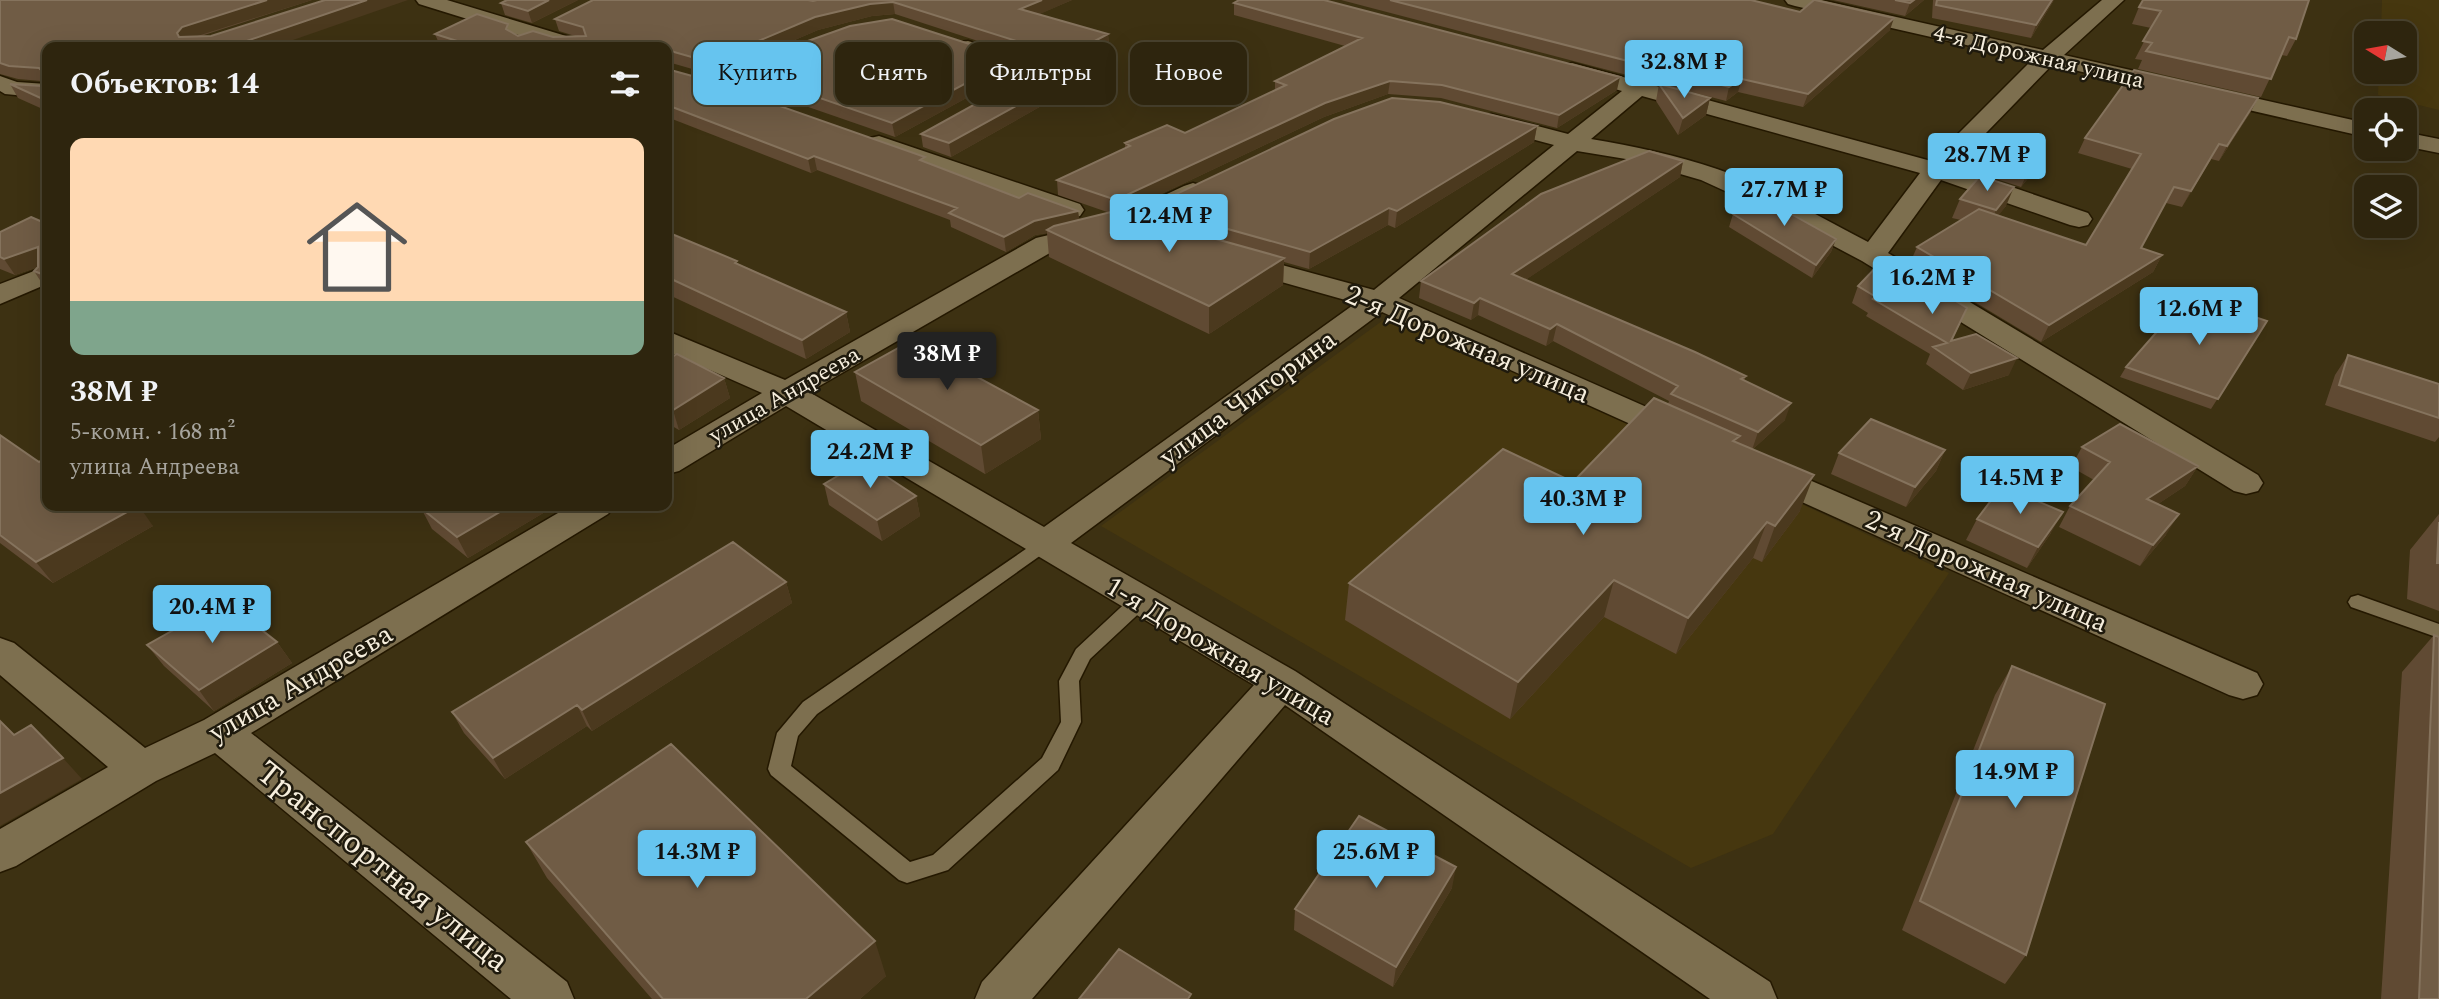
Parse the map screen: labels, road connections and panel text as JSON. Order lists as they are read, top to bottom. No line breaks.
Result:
{"streets":{"street":["4-я Дорожная улица","2-я Дорожная улица","улица Андреева","улица Чигорина","1-я Дорожная улица","Транспортная улица"]},"crossings":[["2-я Дорожная улица","улица Чигорина"],["улица Андреева","1-я Дорожная улица"],["улица Андреева","Транспортная улица"],["улица Чигорина","1-я Дорожная улица"]],"north":"left","page":{"price":["32.8M ₽","28.7M ₽","27.7M ₽","12.4M ₽","16.2M ₽","12.6M ₽","38M ₽","24.2M ₽","14.5M ₽","40.3M ₽","20.4M ₽","14.9M ₽","14.3M ₽","25.6M ₽"],"chip":["Купить","Снять","Фильтры","Новое"],"heading":"Объектов: 14","list":[{"name":"38M ₽","note":"5-комн. · 168 m² · улица Андреева"}]}}
